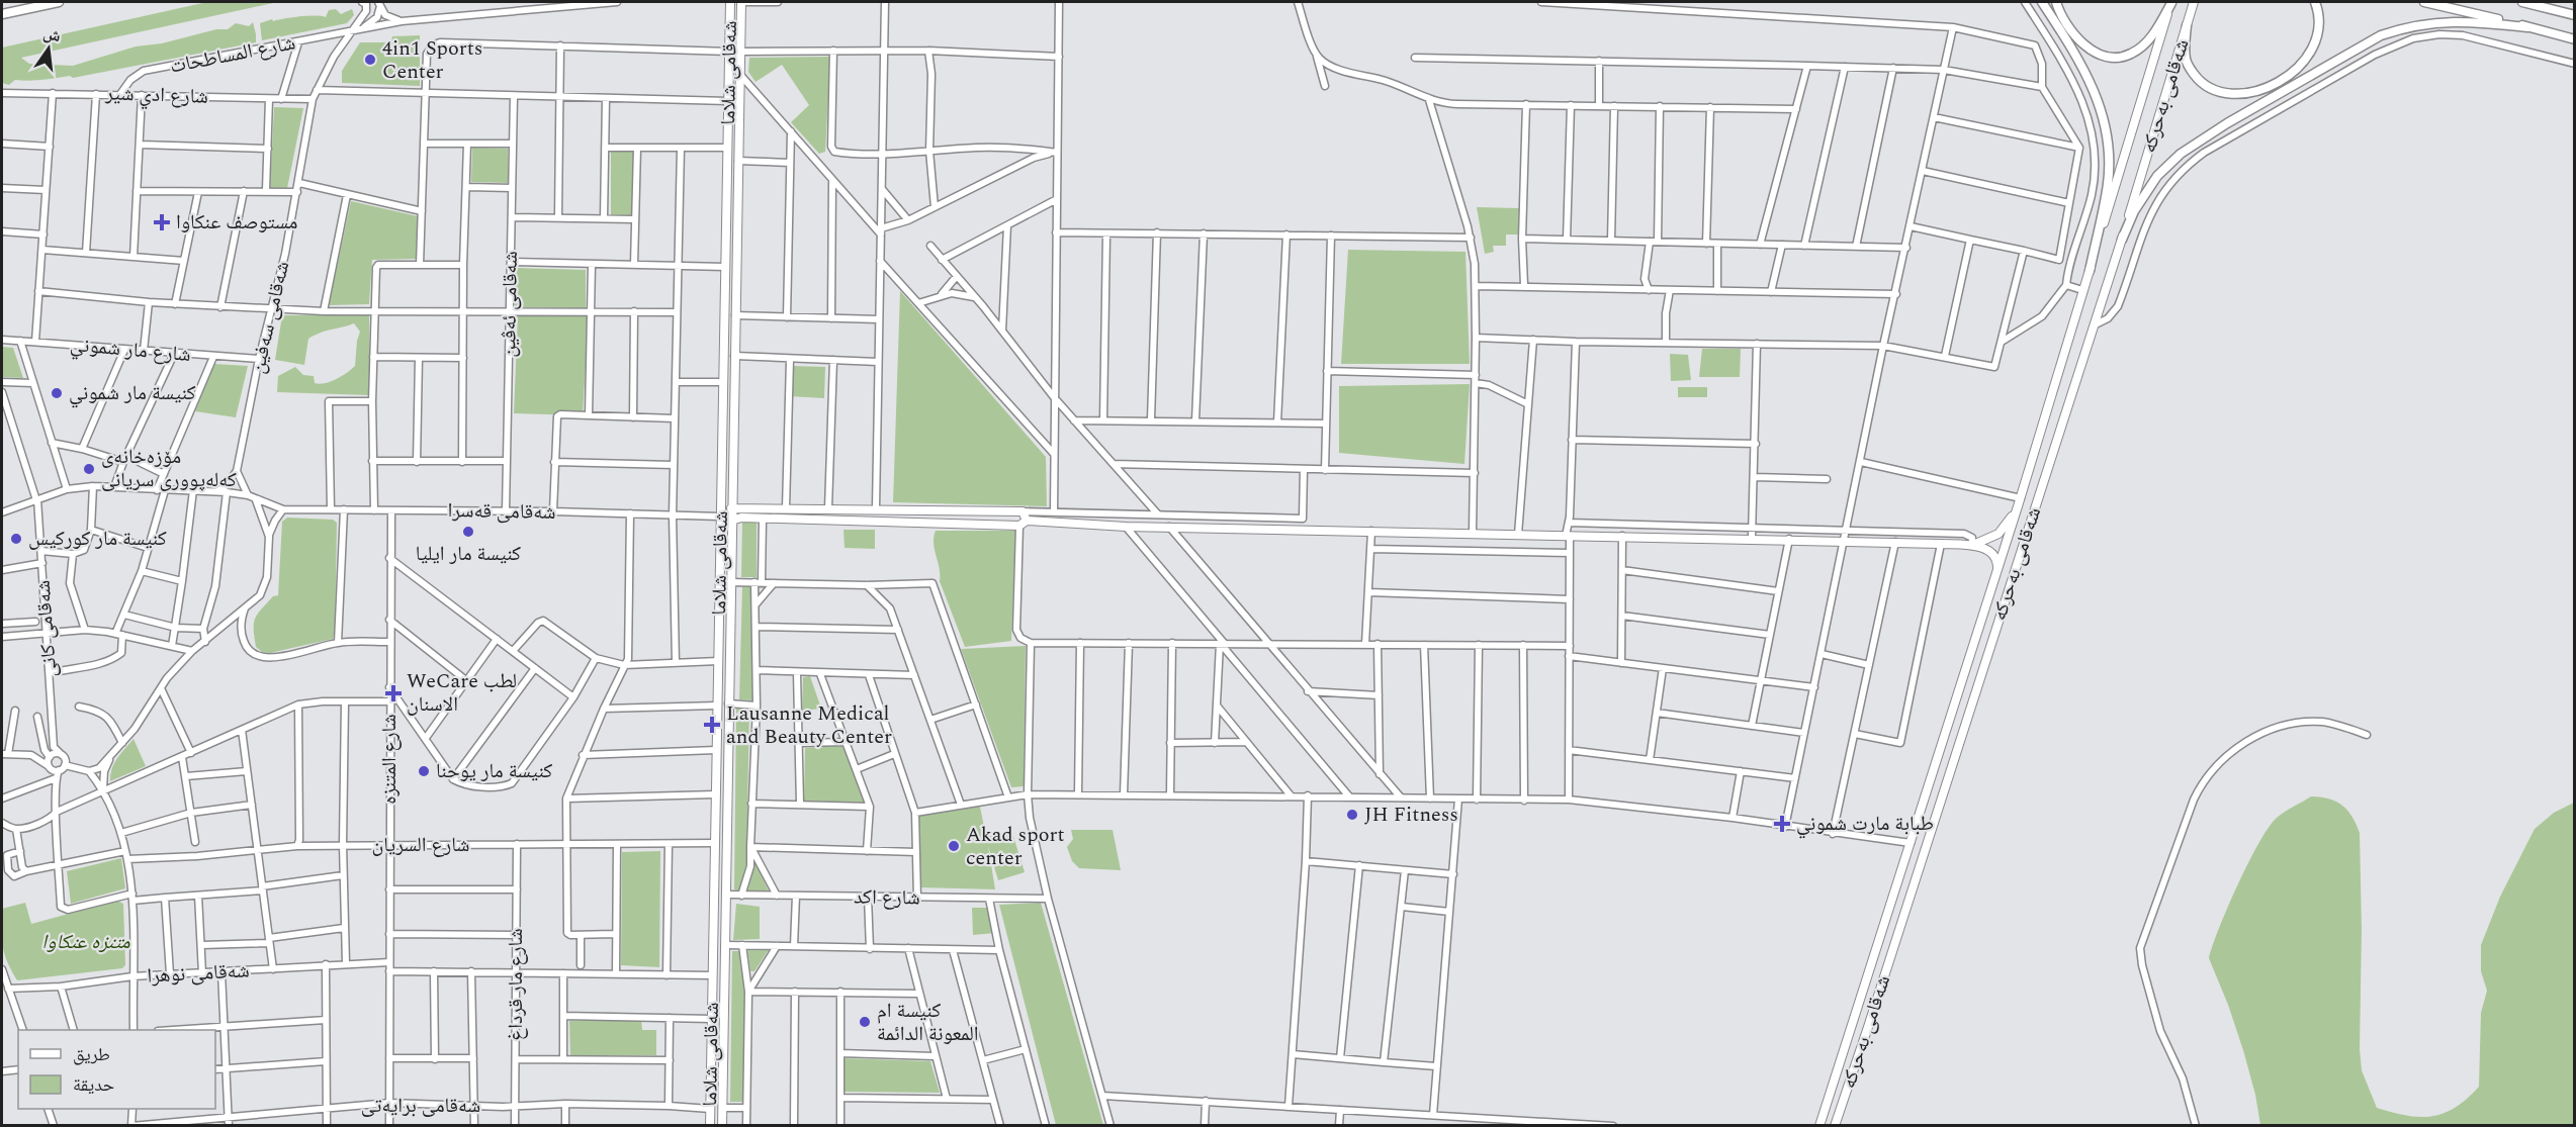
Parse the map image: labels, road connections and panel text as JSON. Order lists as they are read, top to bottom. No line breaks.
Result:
{"streets":{"main road":["شەقامی شلاما","شەقامی بەحرکە"],"street":["شارع المساطحات","شارع ادي شير","شەقامی ئەڤین","شەقامی سەفین","شارع مار شموني","شەقامی قەسرا","شەقامی کانی","شارع المتنزه","شارع السريان","شارع اكد","شەقامی نوهرا","شارع مار قرداغ","شەقامی برایەتی"]},"crossings":[["شارع المساطحات","شارع ادي شير"],["شارع المساطحات","شەقامی سەفین"],["شەقامی شلاما","شەقامی قەسرا"],["شەقامی شلاما","شارع السريان"],["شەقامی شلاما","شارع اكد"],["شەقامی شلاما","شەقامی برایەتی"],["شارع ادي شير","شەقامی سەفین"],["شەقامی ئەڤین","شەقامی قەسرا"],["شەقامی سەفین","شارع مار شموني"],["شەقامی قەسرا","شارع المتنزه"],["شارع المتنزه","شارع السريان"],["شارع المتنزه","شەقامی نوهرا"],["شارع المتنزه","شەقامی برایەتی"],["شارع السريان","شارع مار قرداغ"],["شارع مار قرداغ","شەقامی برایەتی"]],"parks":["متنزه عنكاوا"],"places":{"other":["4in1 Sports Center","كنيسة مار شموني","مۆزەخانەی کەلەپووری سریانی","كنيسة مار ايليا","كنيسة مار كوركيس","كنيسة مار يوحنا","JH Fitness","Akad sport center","كنيسة ام المعونة الدائمة"],"health":["مستوصف عنكاوا","WeCare لطب الاسنان","Lausanne Medical and Beauty Center","طبابة مارت شموني"]},"legend":["طريق","حديقة"],"north":"top"}
